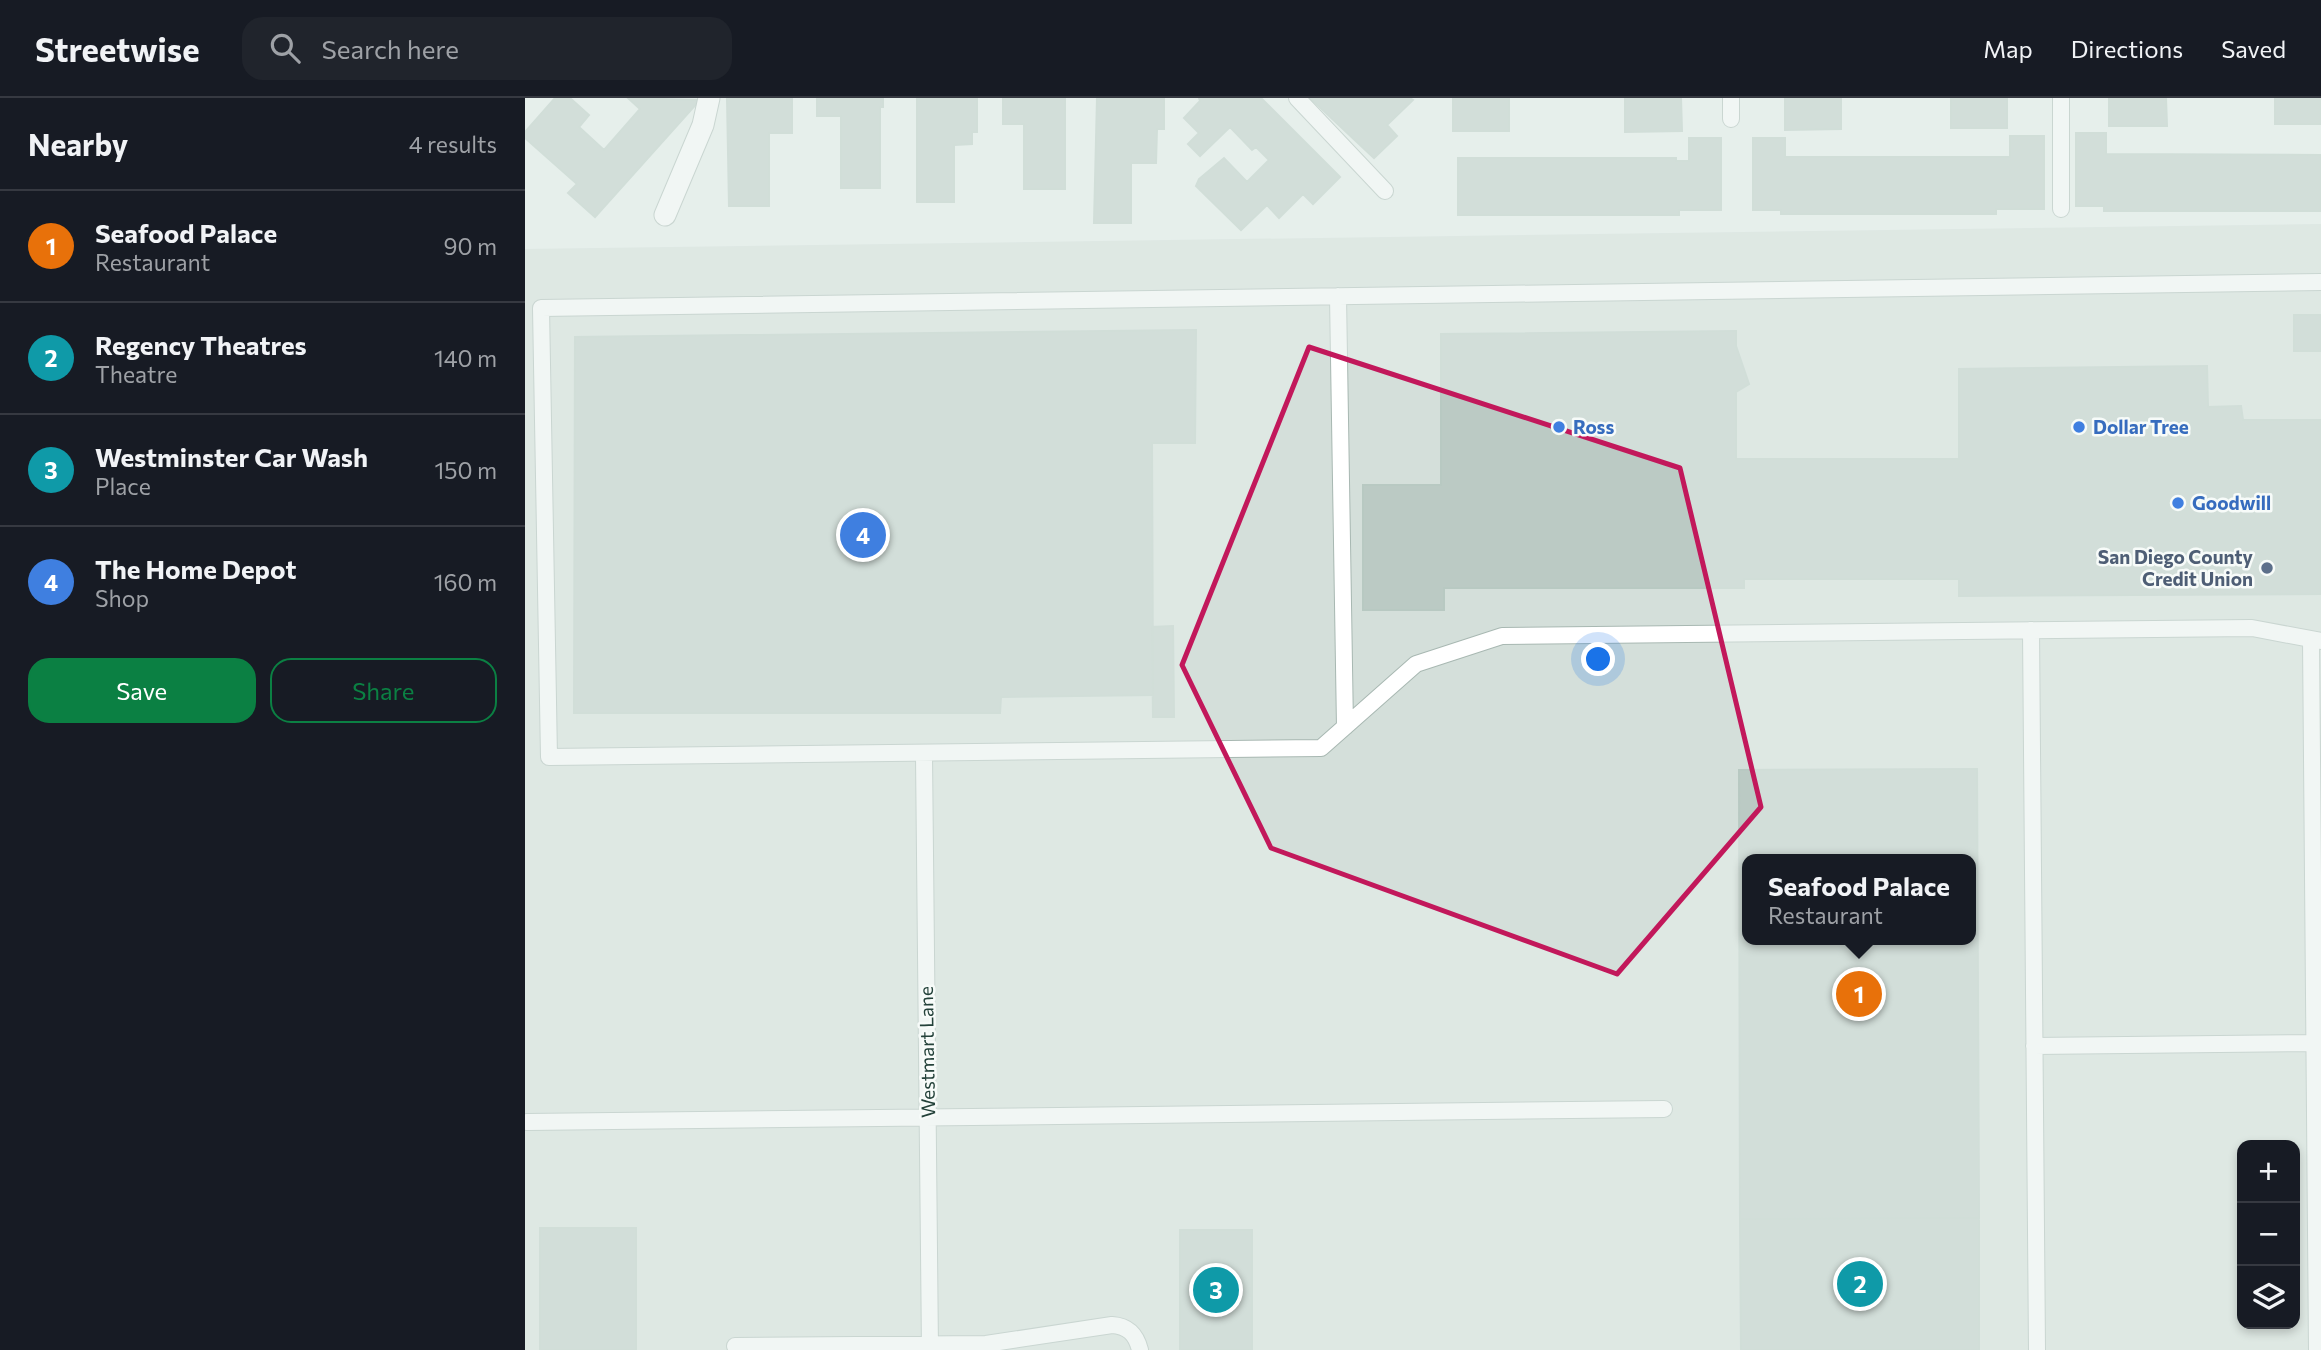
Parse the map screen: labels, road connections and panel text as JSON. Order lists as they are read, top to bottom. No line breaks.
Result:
{"streets":{"lane":["Westmart Lane"]},"places":["Ross","Dollar Tree","Goodwill","San Diego County Credit Union"],"page":{"header":"Streetwise","search":"Search here","nav":["Map","Directions","Saved"],"heading":["Nearby","4 results"],"list":[{"mark":"1","name":"Seafood Palace","note":"Restaurant","value":"90 m"},{"mark":"2","name":"Regency Theatres","note":"Theatre","value":"140 m"},{"mark":"3","name":"Westminster Car Wash","note":"Place","value":"150 m"},{"mark":"4","name":"The Home Depot","note":"Shop","value":"160 m"}],"pins":["4","1","2","3"],"buttons":["Save","Share"],"popup":["Seafood Palace","Restaurant"],"map_buttons":["+","−"]}}
